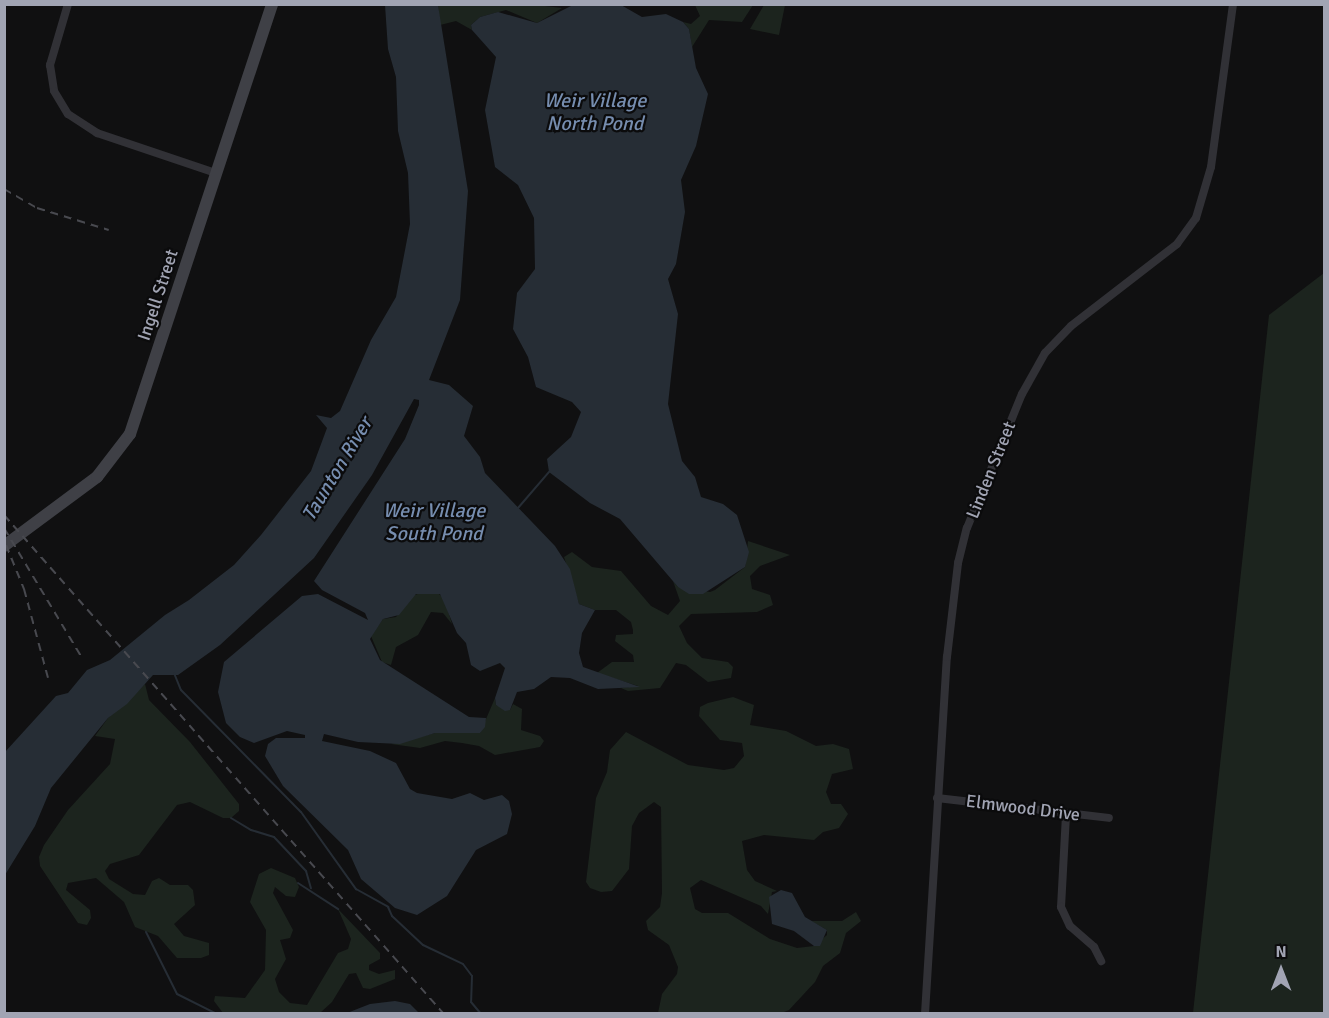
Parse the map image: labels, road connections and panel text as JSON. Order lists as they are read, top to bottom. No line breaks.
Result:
{"streets":{"street":["Ingell Street","Linden Street","Elmwood Drive"]},"crossings":[["Linden Street","Elmwood Drive"]],"water":["Weir Village North Pond","Taunton River","Weir Village South Pond"],"north":"top"}
